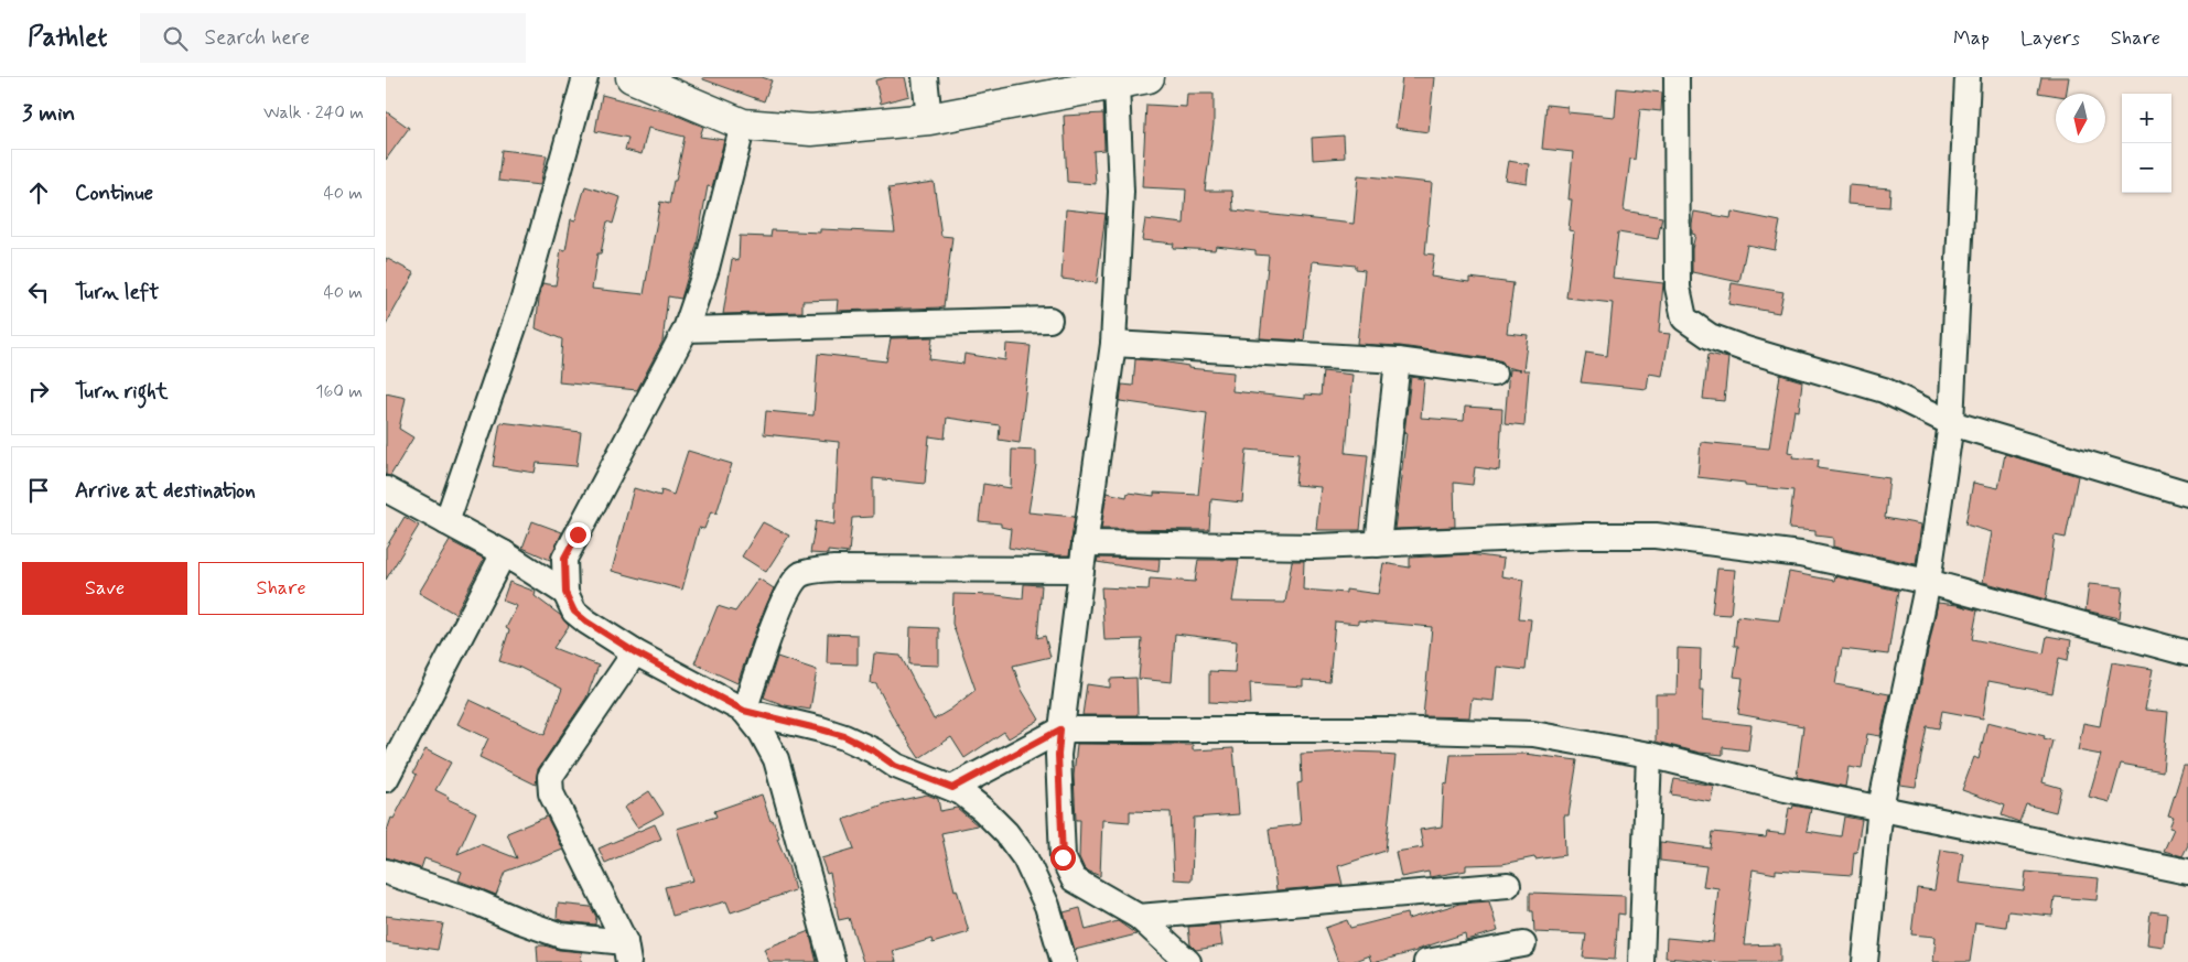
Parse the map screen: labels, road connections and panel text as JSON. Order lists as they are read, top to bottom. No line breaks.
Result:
{"north":"bottom","page":{"header":"Pathlet","search":"Search here","nav":["Map","Layers","Share"],"heading":["3 min","Walk · 240 m"],"map_buttons":["+","−"],"list":[["Continue","40 m"],["Turn left","40 m"],["Turn right","160 m"],"Arrive at destination"],"buttons":["Save","Share"]}}
